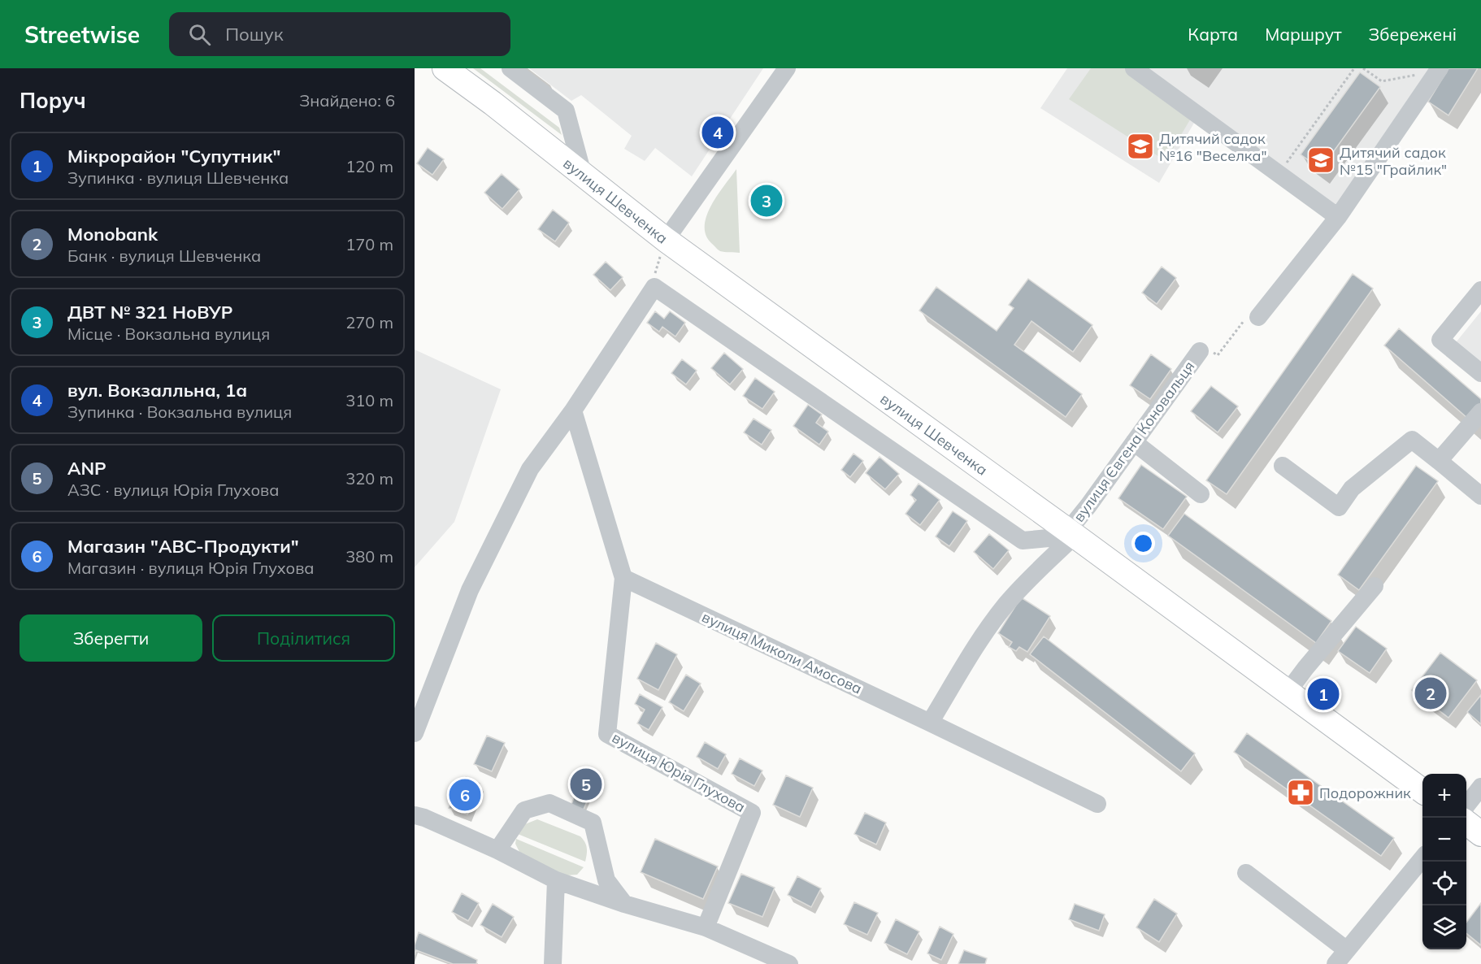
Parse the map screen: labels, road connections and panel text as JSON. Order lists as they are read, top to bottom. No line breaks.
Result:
{"streets":{"main road":["вулиця Шевченка"],"street":["вулиця Євгена Коновальця","вулиця Миколи Амосова","вулиця Юрія Глухова"]},"crossings":[["вулиця Шевченка","вулиця Євгена Коновальця"],["вулиця Євгена Коновальця","вулиця Миколи Амосова"],["вулиця Миколи Амосова","вулиця Юрія Глухова"]],"places":{"school or university":["Дитячий садок №16 \"Веселка\"","Дитячий садок №15 \"Грайлик\""],"pharmacy":["Подорожник"]},"page":{"header":"Streetwise","search":"Пошук","nav":["Карта","Маршрут","Збережені"],"heading":["Поруч","Знайдено: 6"],"pins":["4","3","2","1","5","6"],"list":[{"mark":"1","name":"Мікрорайон \"Супутник\"","note":"Зупинка · вулиця Шевченка","value":"120 m"},{"mark":"2","name":"Monobank","note":"Банк · вулиця Шевченка","value":"170 m"},{"mark":"3","name":"ДВТ № 321 НоВУР","note":"Місце · Вокзальна вулиця","value":"270 m"},{"mark":"4","name":"вул. Вокзалльна, 1а","note":"Зупинка · Вокзальна вулиця","value":"310 m"},{"mark":"5","name":"ANP","note":"АЗС · вулиця Юрія Глухова","value":"320 m"},{"mark":"6","name":"Магазин \"ABC-Продукти\"","note":"Магазин · вулиця Юрія Глухова","value":"380 m"}],"buttons":["Зберегти","Поділитися"],"map_buttons":["+","−"]}}
